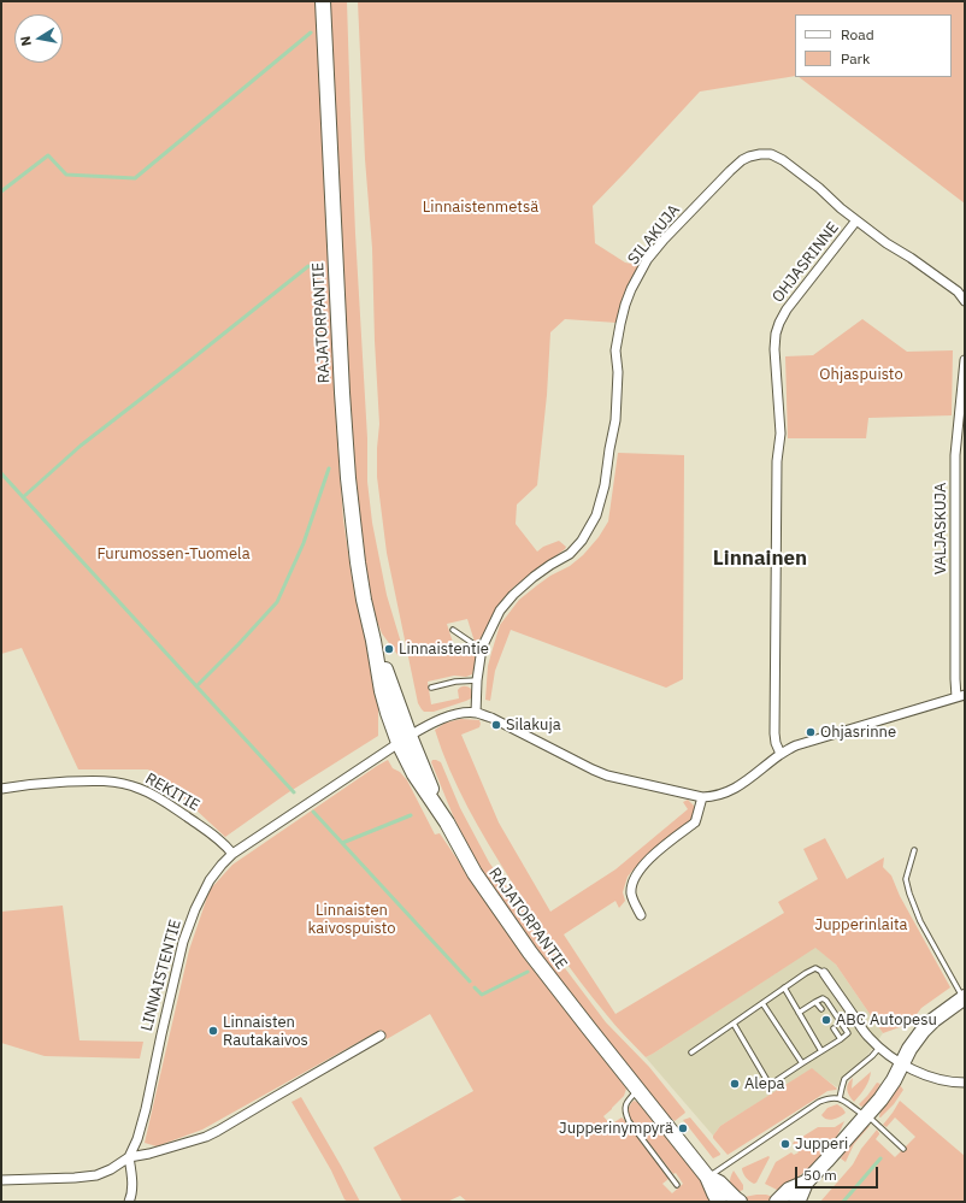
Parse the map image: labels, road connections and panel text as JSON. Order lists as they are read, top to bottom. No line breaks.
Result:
{"streets":{"main road":["RAJATORPANTIE"],"street":["SILAKUJA","OHJASRINNE","VALJASKUJA","REKITIE","LINNAISTENTIE"]},"crossings":[["SILAKUJA","OHJASRINNE"],["SILAKUJA","LINNAISTENTIE"],["OHJASRINNE","LINNAISTENTIE"],["RAJATORPANTIE","LINNAISTENTIE"],["VALJASKUJA","LINNAISTENTIE"],["REKITIE","LINNAISTENTIE"]],"districts":["Linnainen"],"parks":["Linnaistenmetsä","Ohjaspuisto","Furumossen-Tuomela","Linnaisten kaivospuisto","Jupperinlaita"],"places":["Linnaistentie","Silakuja","Ohjasrinne","ABC Autopesu","Linnaisten Rautakaivos","Alepa","Jupperinympyrä","Jupperi"],"legend":["Road","Park"],"scale_bar":"50 m","north":"left"}
